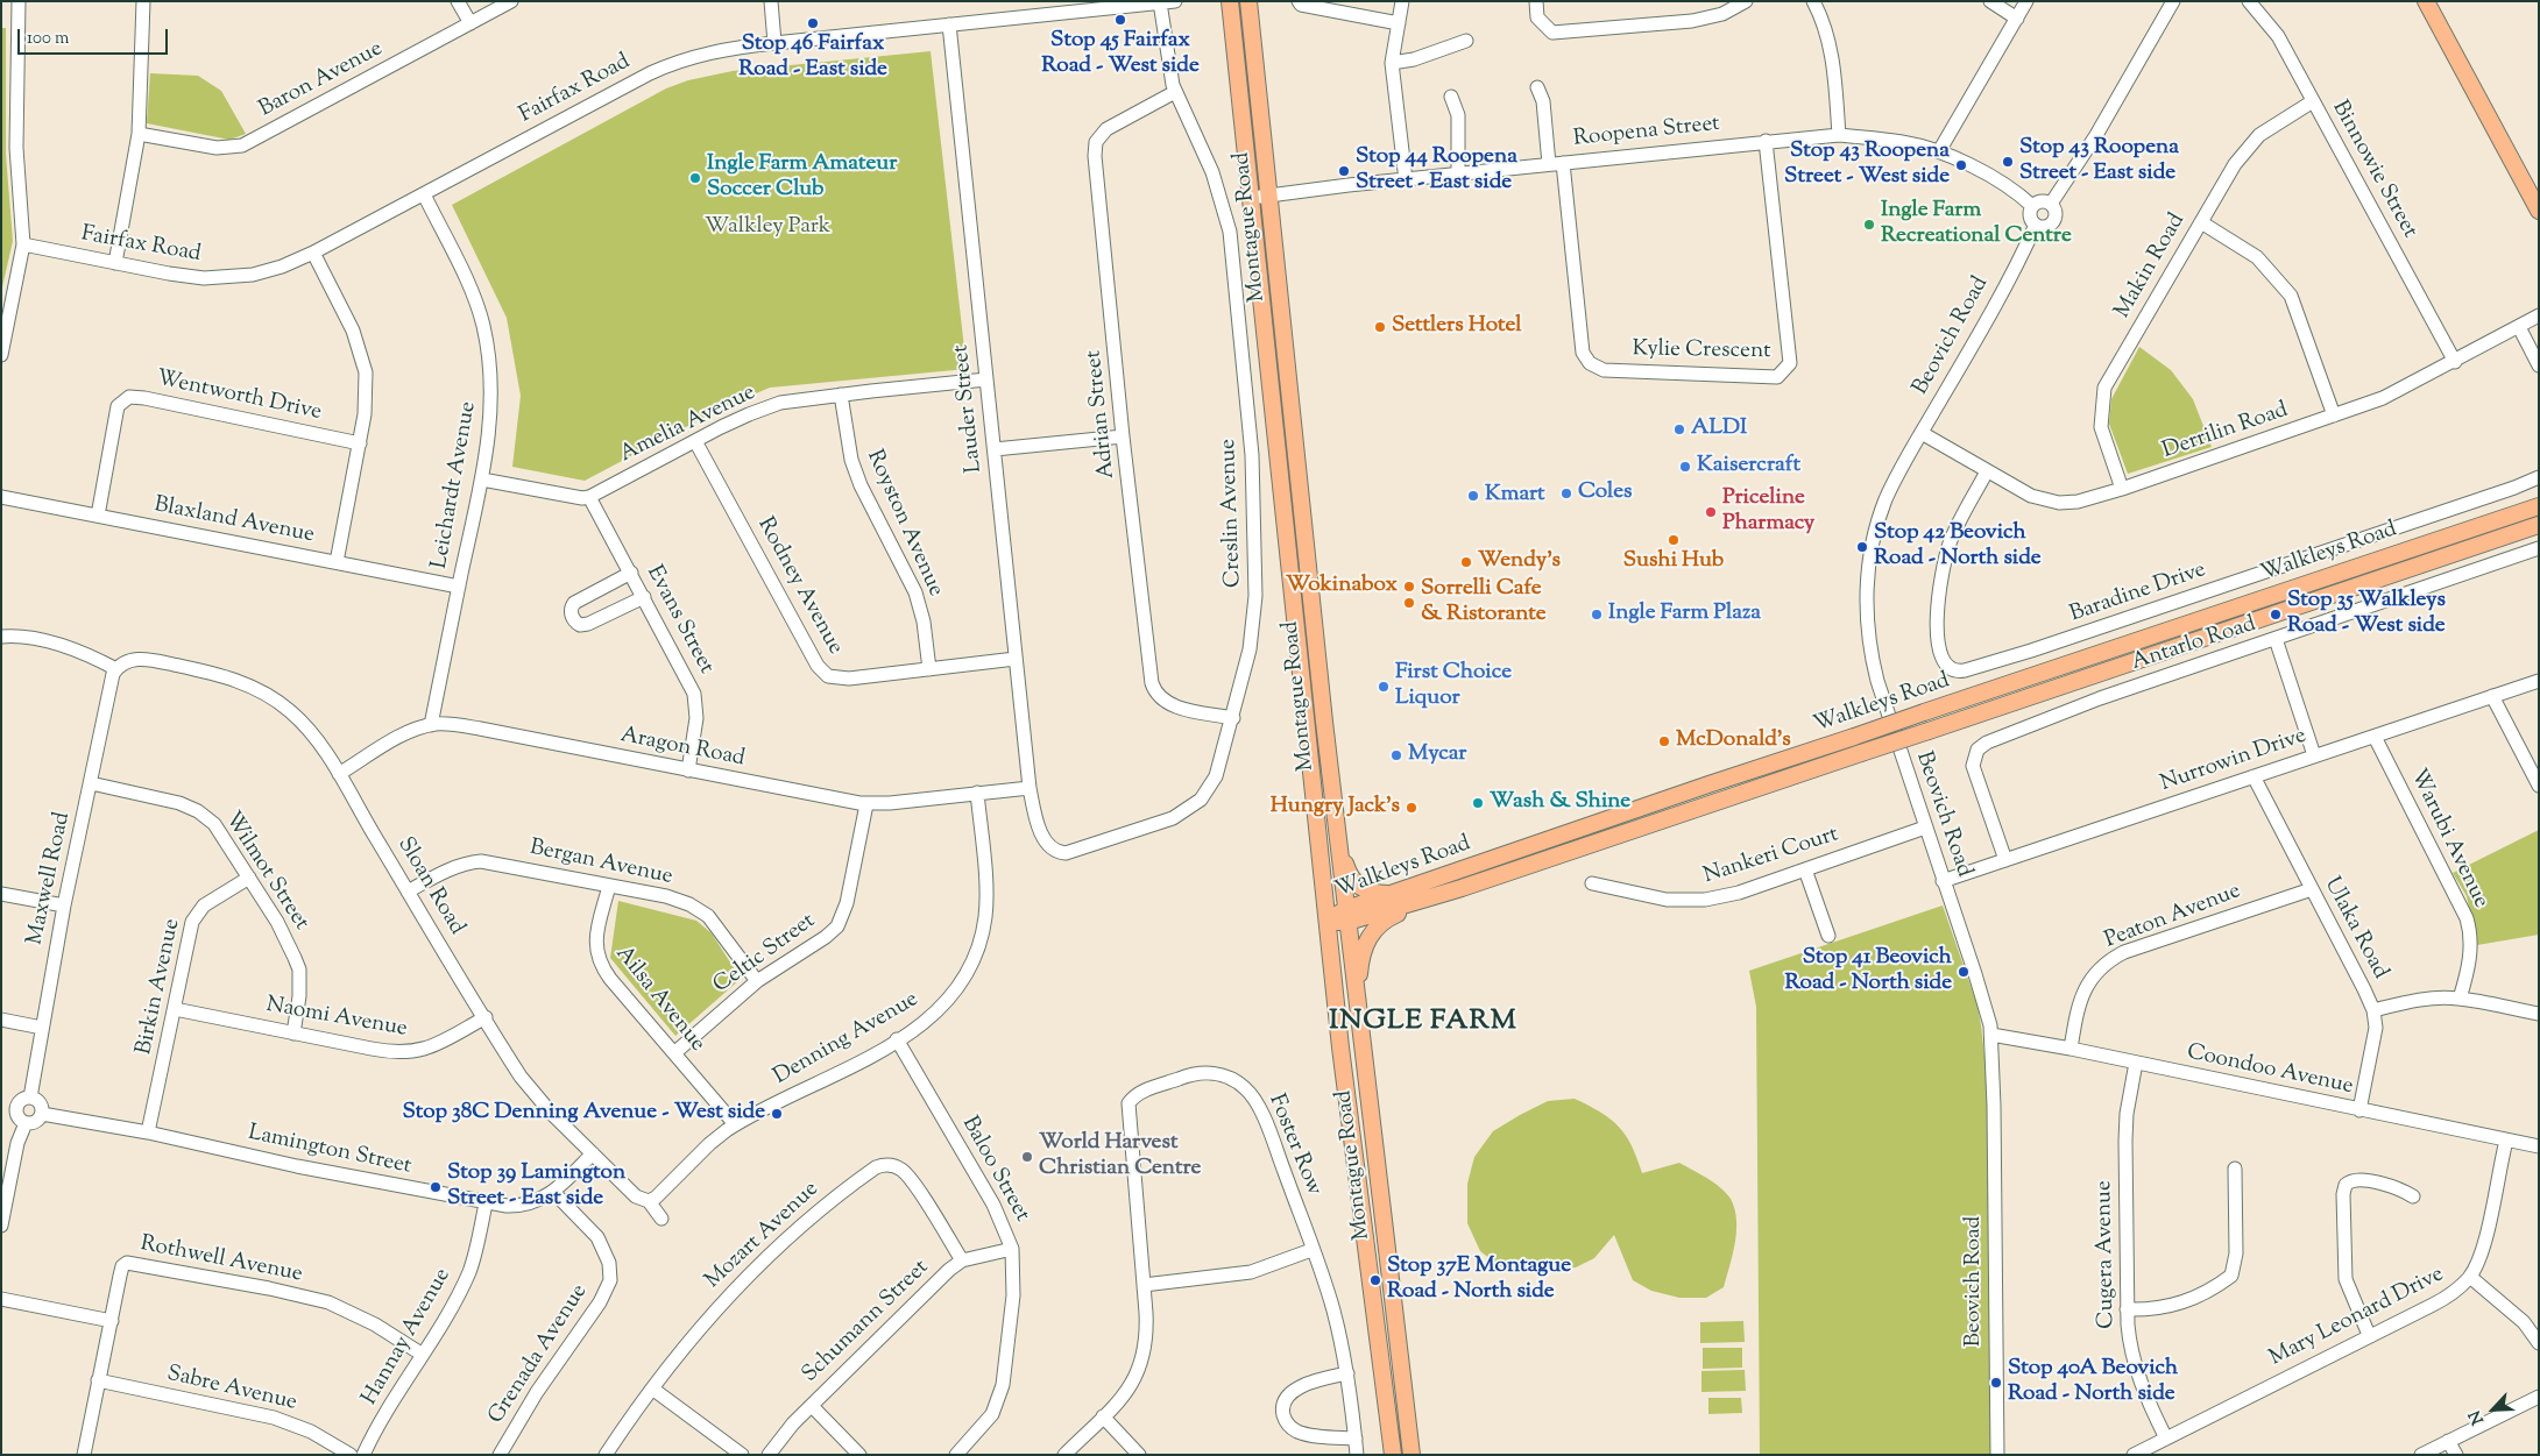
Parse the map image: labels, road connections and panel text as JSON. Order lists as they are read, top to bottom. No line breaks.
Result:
{"streets":{"main road":["Montague Road","Walkleys Road"],"street":["Baron Avenue","Fairfax Road","Roopena Street","Binnowie Street","Makin Road","Beovich Road","Kylie Crescent","Wentworth Drive","Lauder Street","Adrian Street","Amelia Avenue","Derrilin Road","Leichardt Avenue","Creslin Avenue","Blaxland Avenue","Royston Avenue","Rodney Avenue","Baradine Drive","Evans Street","Antarlo Road","Aragon Road","Nurrowin Drive","Warubi Avenue","Nankeri Court","Bergan Avenue","Wilmot Street","Maxwell Road","Sloan Road","Peaton Avenue","Ulaka Road","Celtic Street","Birkin Avenue","Ailsa Avenue","Naomi Avenue","Denning Avenue","Coondoo Avenue","Foster Row","Lamington Street","Baloo Street","Mozart Avenue","Cugera Avenue","Rothwell Avenue","Mary Leonard Drive","Schumann Street","Hannay Avenue","Grenada Avenue","Sabre Avenue"]},"crossings":[["Fairfax Road","Lauder Street"],["Fairfax Road","Leichardt Avenue"],["Fairfax Road","Creslin Avenue"],["Roopena Street","Montague Road"],["Roopena Street","Beovich Road"],["Roopena Street","Kylie Crescent"],["Binnowie Street","Makin Road"],["Binnowie Street","Derrilin Road"],["Montague Road","Walkleys Road"],["Makin Road","Derrilin Road"],["Beovich Road","Derrilin Road"],["Beovich Road","Nurrowin Drive"],["Beovich Road","Nankeri Court"],["Beovich Road","Coondoo Avenue"],["Wentworth Drive","Blaxland Avenue"],["Lauder Street","Amelia Avenue"],["Lauder Street","Creslin Avenue"],["Lauder Street","Rodney Avenue"],["Lauder Street","Aragon Road"],["Adrian Street","Creslin Avenue"],["Amelia Avenue","Royston Avenue"],["Amelia Avenue","Rodney Avenue"],["Amelia Avenue","Evans Street"],["Derrilin Road","Baradine Drive"],["Leichardt Avenue","Blaxland Avenue"],["Leichardt Avenue","Aragon Road"],["Creslin Avenue","Aragon Road"],["Royston Avenue","Rodney Avenue"],["Evans Street","Aragon Road"],["Antarlo Road","Nurrowin Drive"],["Aragon Road","Sloan Road"],["Aragon Road","Celtic Street"],["Aragon Road","Denning Avenue"],["Nurrowin Drive","Warubi Avenue"],["Nurrowin Drive","Ulaka Road"],["Bergan Avenue","Sloan Road"],["Bergan Avenue","Celtic Street"],["Bergan Avenue","Ailsa Avenue"],["Wilmot Street","Maxwell Road"],["Wilmot Street","Birkin Avenue"],["Wilmot Street","Naomi Avenue"],["Maxwell Road","Sloan Road"],["Maxwell Road","Lamington Street"],["Sloan Road","Naomi Avenue"],["Sloan Road","Denning Avenue"],["Sloan Road","Lamington Street"],["Peaton Avenue","Ulaka Road"],["Peaton Avenue","Coondoo Avenue"],["Ulaka Road","Coondoo Avenue"],["Celtic Street","Ailsa Avenue"],["Birkin Avenue","Naomi Avenue"],["Birkin Avenue","Lamington Street"],["Ailsa Avenue","Denning Avenue"],["Denning Avenue","Baloo Street"],["Coondoo Avenue","Cugera Avenue"],["Coondoo Avenue","Mary Leonard Drive"],["Lamington Street","Hannay Avenue"],["Lamington Street","Grenada Avenue"],["Baloo Street","Schumann Street"],["Mozart Avenue","Schumann Street"],["Cugera Avenue","Mary Leonard Drive"],["Rothwell Avenue","Hannay Avenue"],["Rothwell Avenue","Sabre Avenue"]],"districts":["INGLE FARM"],"parks":["Walkley Park"],"places":["Stop 45 Fairfax Road - West side","Stop 46 Fairfax Road - East side","Stop 43 Roopena Street - East side","Stop 43 Roopena Street - West side","Stop 44 Roopena Street - East side","Ingle Farm Amateur Soccer Club","Ingle Farm Recreational Centre","Settlers Hotel","ALDI","Kaisercraft","Coles","Kmart","Priceline Pharmacy","Sushi Hub","Stop 42 Beovich Road - North side","Wendy's","Wokinabox","Sorrelli Cafe & Ristorante","Ingle Farm Plaza","Stop 35 Walkleys Road - West side","First Choice Liquor","McDonald's","Mycar","Wash & Shine","Hungry Jack's","Stop 41 Beovich Road - North side","Stop 38C Denning Avenue - West side","World Harvest Christian Centre","Stop 39 Lamington Street - East side","Stop 37E Montague Road - North side","Stop 40A Beovich Road - North side"],"scale_bar":"100 m","north":"bottom left"}
